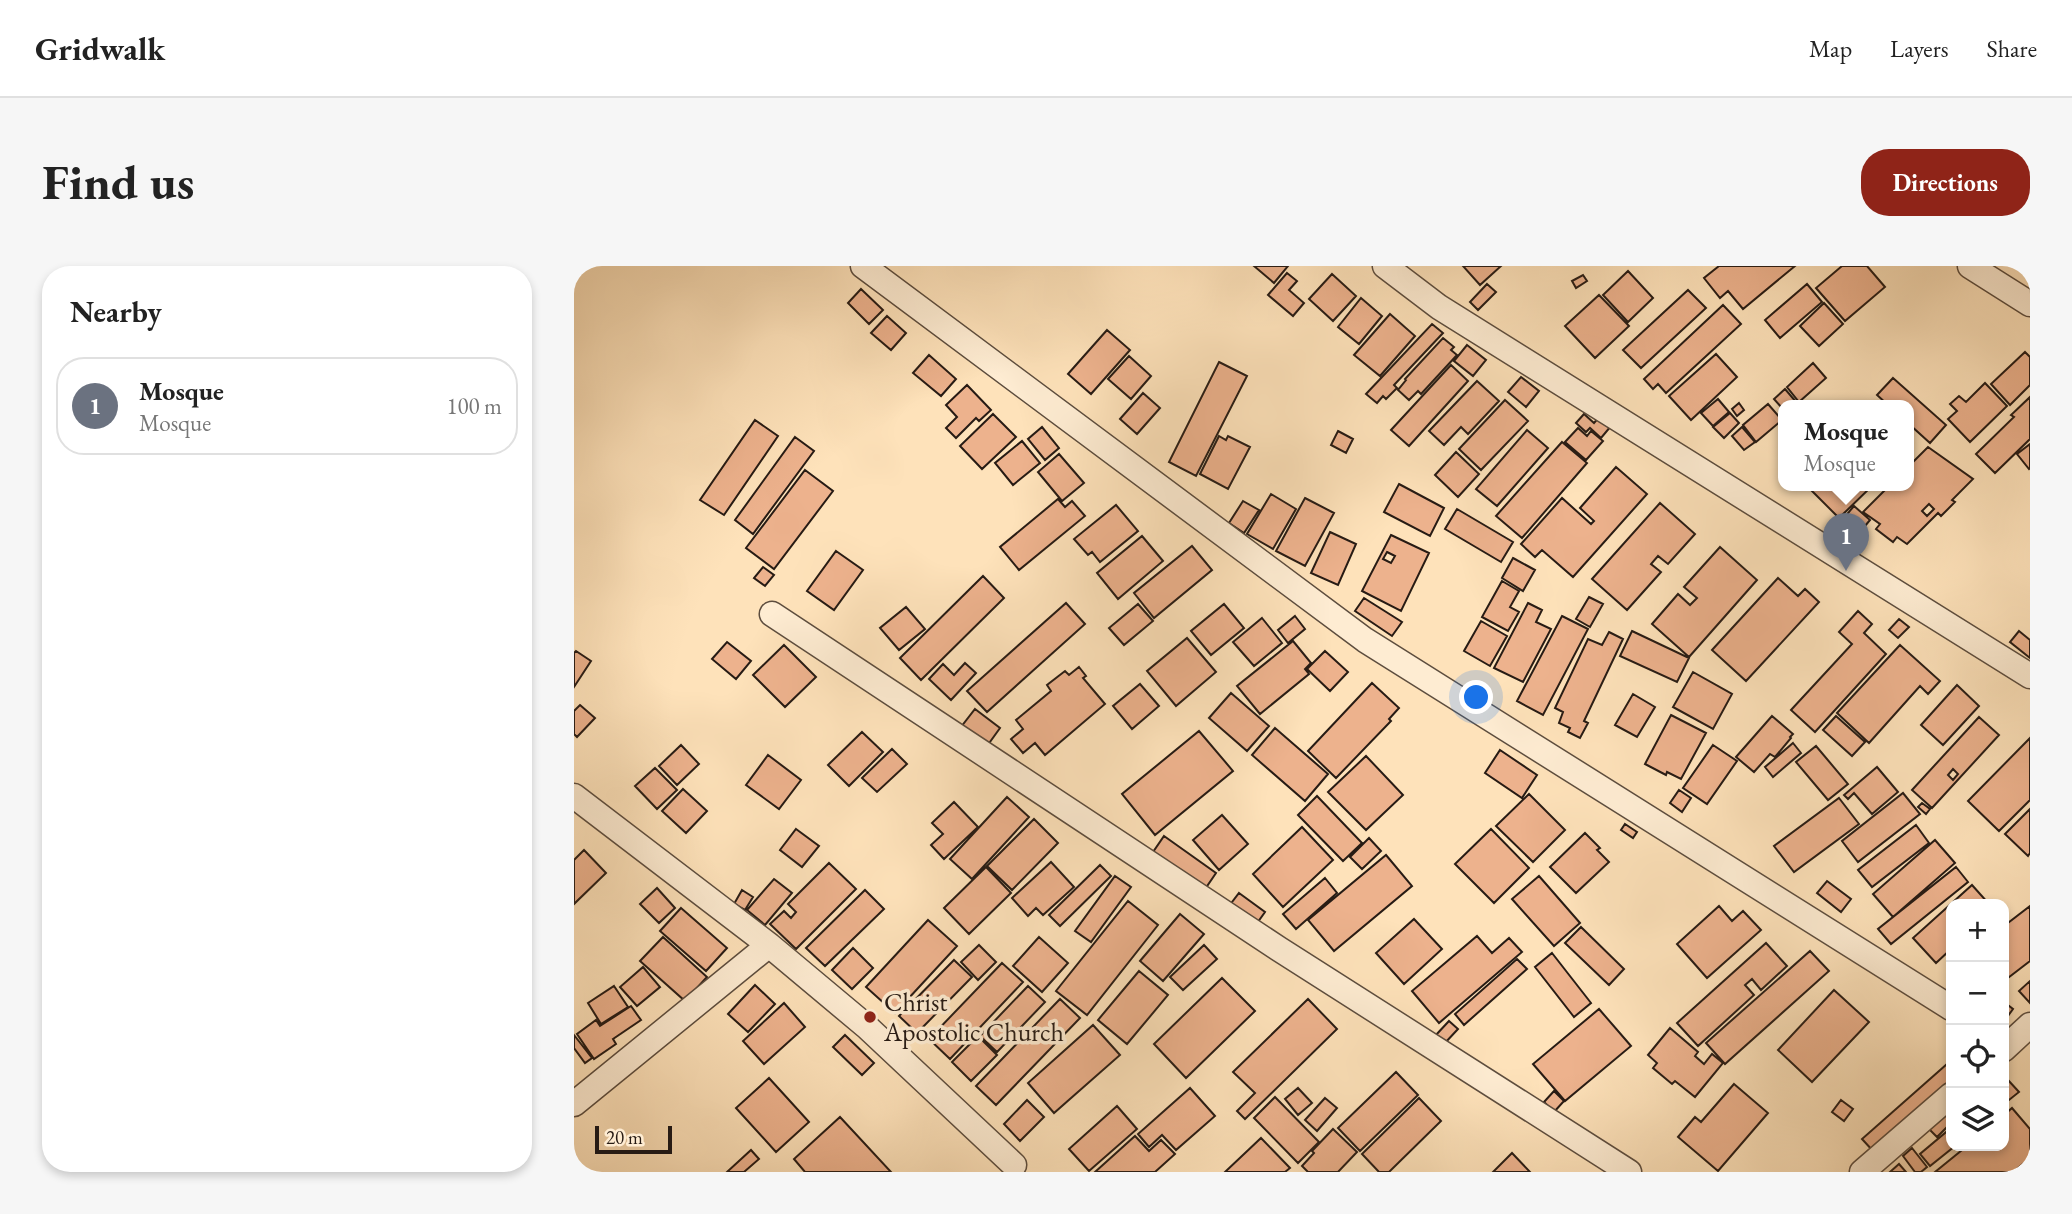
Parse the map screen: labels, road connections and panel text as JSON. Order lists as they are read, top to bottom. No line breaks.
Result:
{"places":["Christ Apostolic Church"],"scale_bar":"20 m","page":{"header":"Gridwalk","nav":["Map","Layers","Share"],"buttons":"Directions","title":"Find us","heading":"Nearby","list":[{"mark":"1","name":"Mosque","note":"Mosque","value":"100 m"}],"popup":["Mosque","Mosque"],"pins":"1","map_buttons":["+","−"],"scale":"20 m"}}
